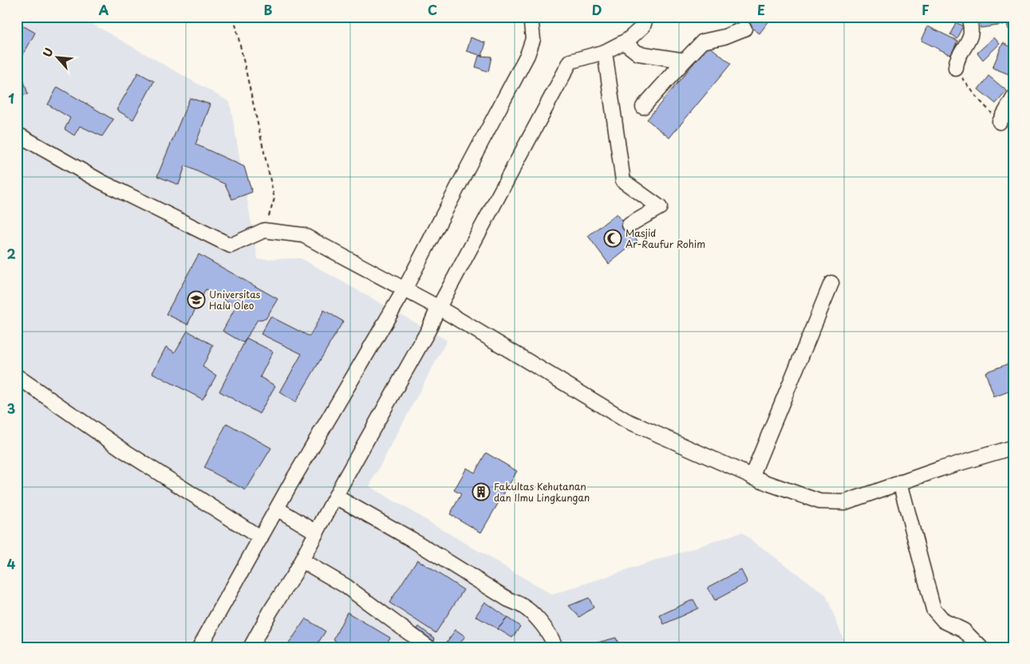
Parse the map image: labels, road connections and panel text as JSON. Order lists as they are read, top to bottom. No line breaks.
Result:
{"places":{"mosque":["Masjid Ar-Raufur Rohim"],"school or university":["Universitas Halu Oleo"],"building":["Fakultas Kehutanan dan Ilmu Lingkungan"]},"north":"top left","grid":{"columns":["A","B","C","D","E","F"],"rows":["1","2","3","4"]}}
